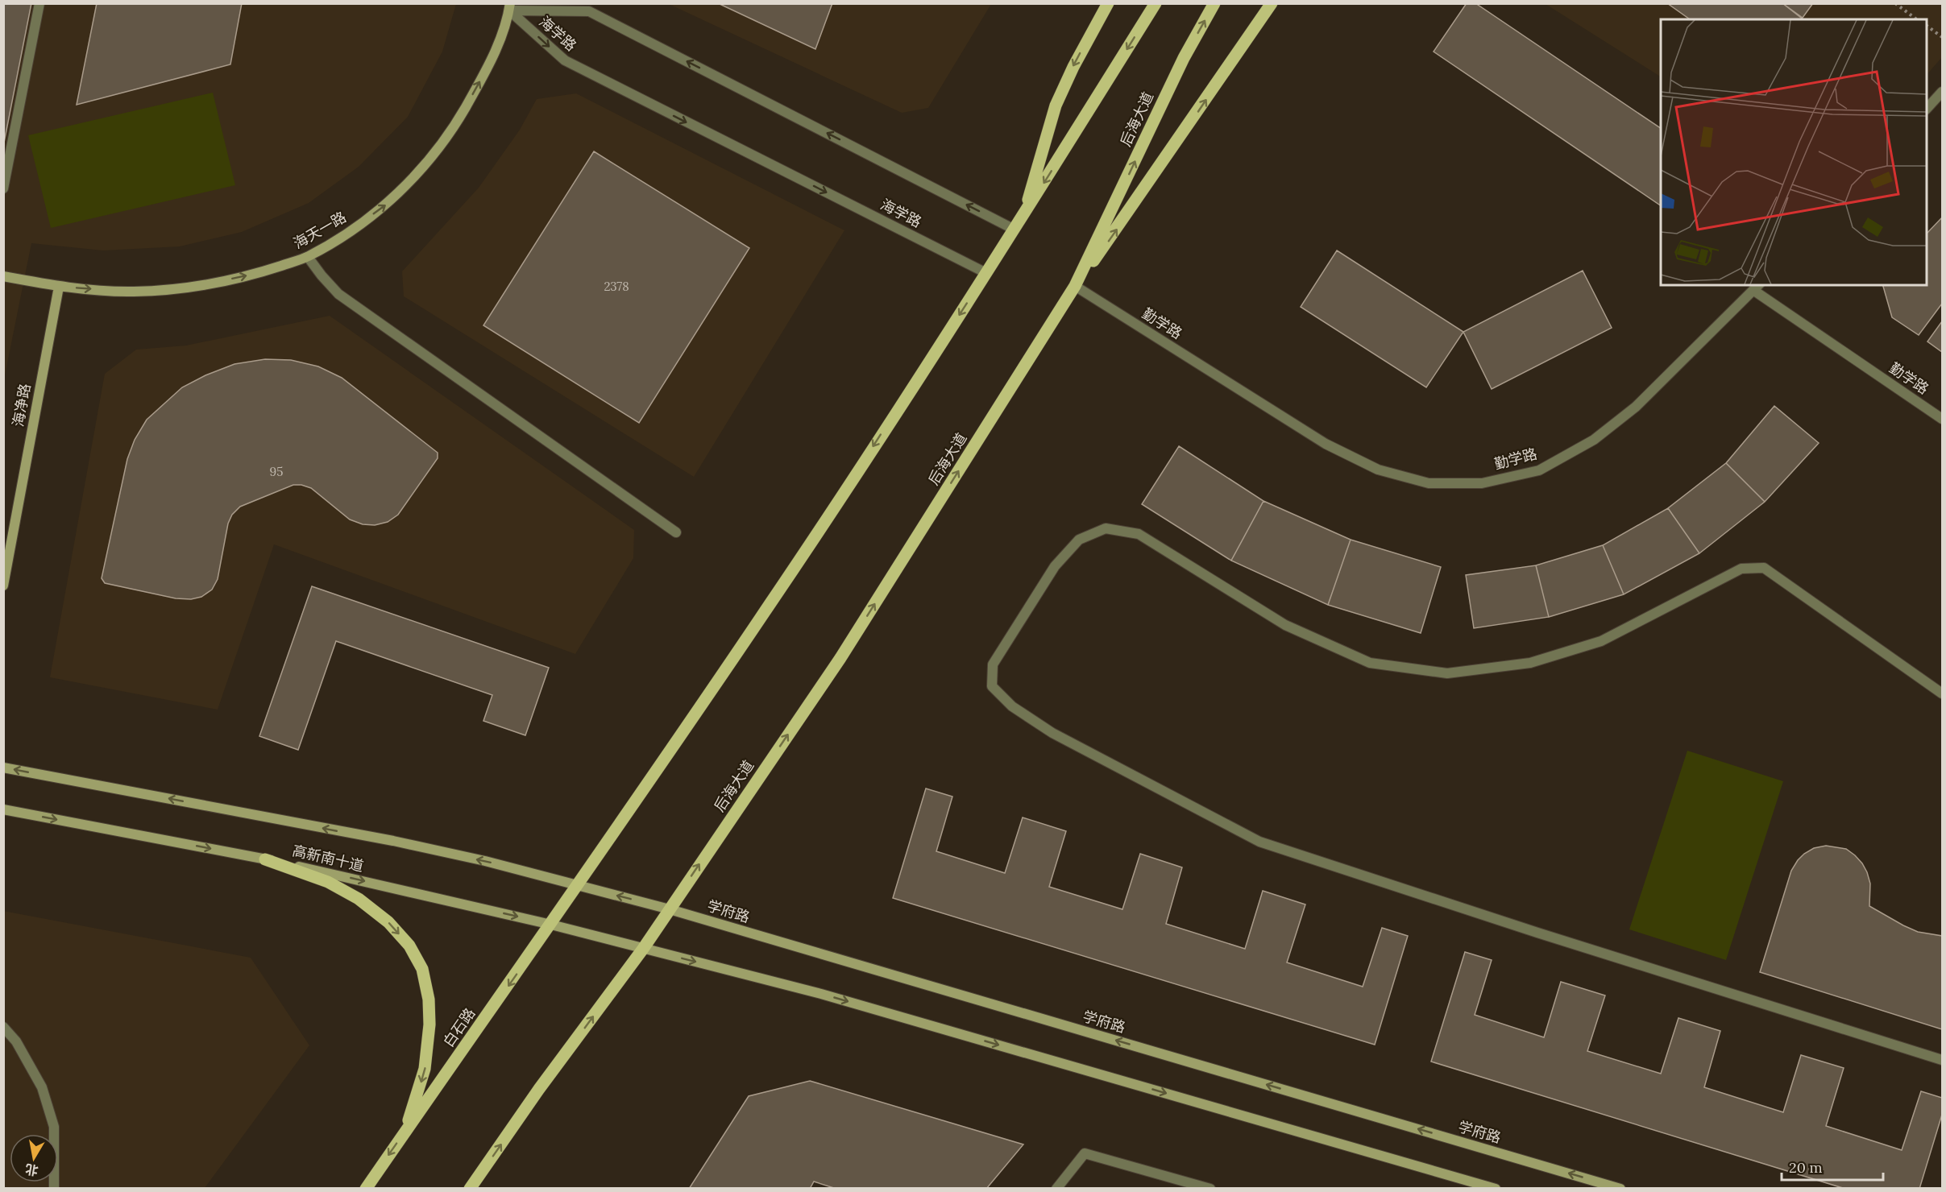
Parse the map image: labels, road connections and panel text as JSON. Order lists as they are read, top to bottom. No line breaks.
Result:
{"streets":{"main road":["后海大道","海天一路","海净路","高新南十道","学府路","白石路"],"street":["海学路","勤学路"]},"crossings":[["海学路","海天一路"],["后海大道","勤学路"],["后海大道","学府路"],["海天一路","海净路"],["高新南十道","学府路"],["高新南十道","白石路"],["学府路","白石路"]],"one_way":["海天一路"],"house_numbers":["2378","95"],"scale_bar":"20 m","north":"bottom"}
